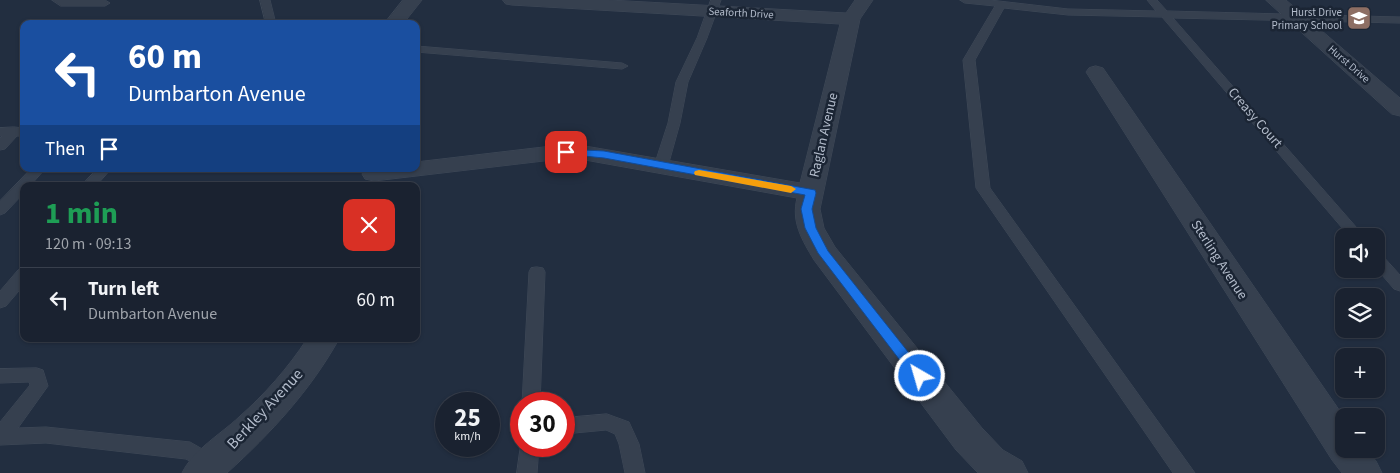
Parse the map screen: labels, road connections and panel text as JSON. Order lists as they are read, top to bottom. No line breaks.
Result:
{"streets":{"street":["Seaforth Drive","Hurst Drive","Raglan Avenue","Sterling Avenue","Berkley Avenue"],"lane":["Creasy Court"]},"crossings":[["Seaforth Drive","Raglan Avenue"]],"places":{"school or university":["Hurst Drive Primary School"]},"page":{"turn":["60 m","Dumbarton Avenue"],"then":"Then","heading":["1 min","120 m · 09:13"],"map_buttons":["+","−"],"list":[{"name":"Turn left","note":"Dumbarton Avenue","value":"60 m"}],"speed":"25 km/h","limit":"30"}}
